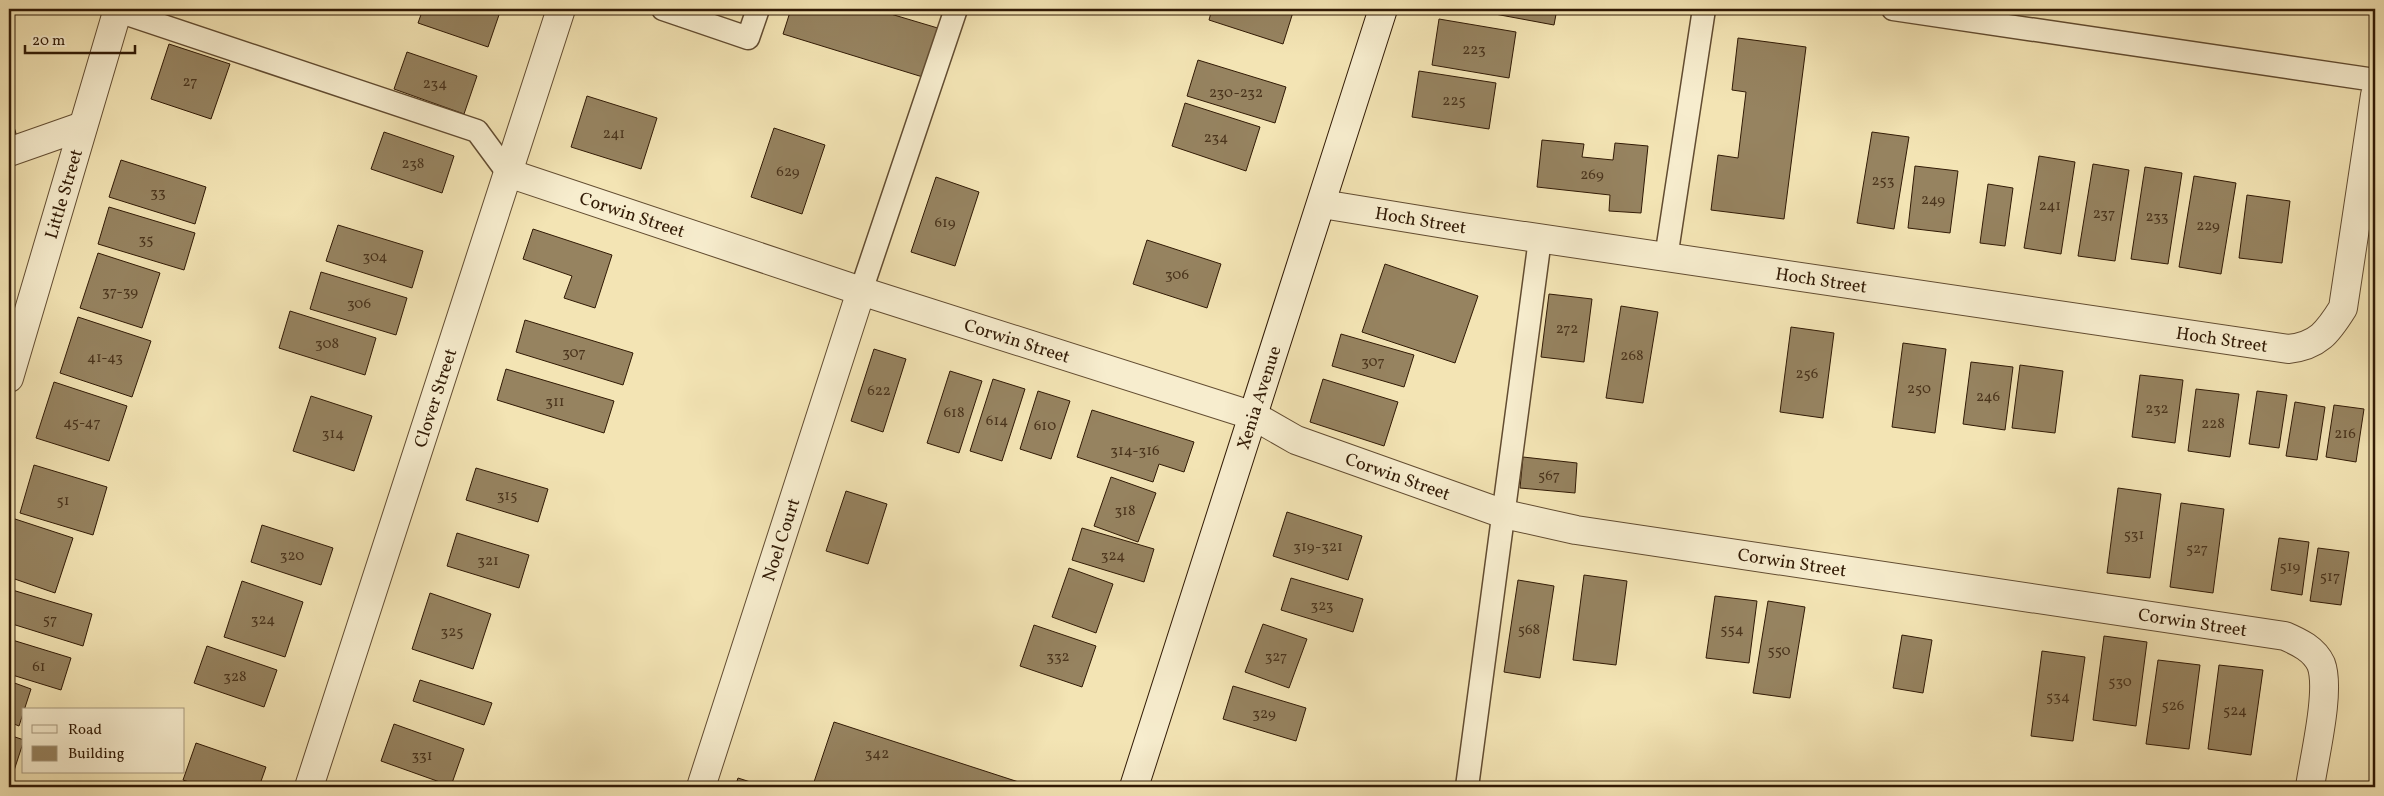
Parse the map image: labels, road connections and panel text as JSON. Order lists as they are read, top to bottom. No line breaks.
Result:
{"streets":{"street":["Little Street","Corwin Street","Hoch Street","Clover Street","Xenia Avenue","Noel Court"]},"crossings":[["Corwin Street","Clover Street"],["Corwin Street","Xenia Avenue"],["Corwin Street","Noel Court"],["Hoch Street","Xenia Avenue"]],"house_numbers":["223","27","234","230-232","225","241","234","238","629","269","253","33","249","241","237","233","619","229","35","304","306","37-39","306","272","308","307","268","41-43","307","256","250","622","246","311","232","618","614","45-47","228","610","314","216","314-316","567","315","51","318","531","319-321","527","320","324","321","519","517","323","57","324","568","554","325","550","332","327","61","328","530","534","526","524","329","342","331"],"legend":["Road","Building"],"scale_bar":"20 m"}
